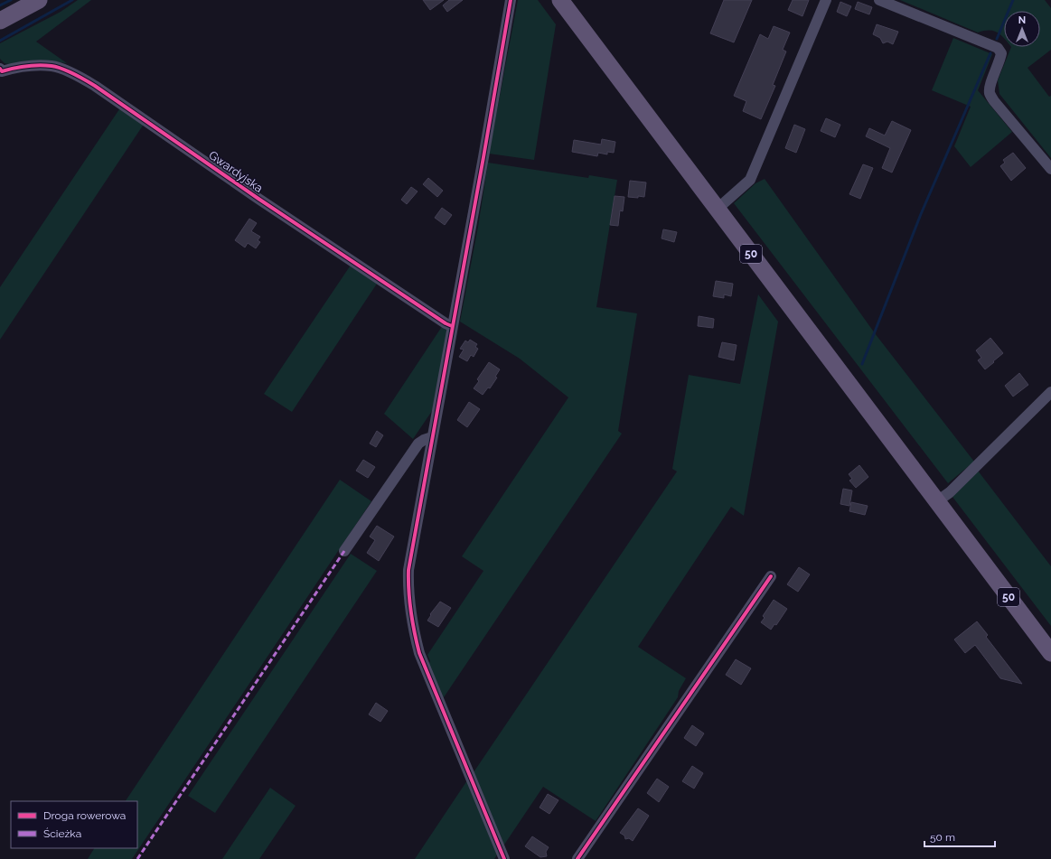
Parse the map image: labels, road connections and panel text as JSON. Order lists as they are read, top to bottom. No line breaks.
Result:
{"streets":{"main road":["50"],"street":["Gwardyjska"]},"legend":["Droga rowerowa","Ścieżka"],"scale_bar":"50 m","north":"top"}
